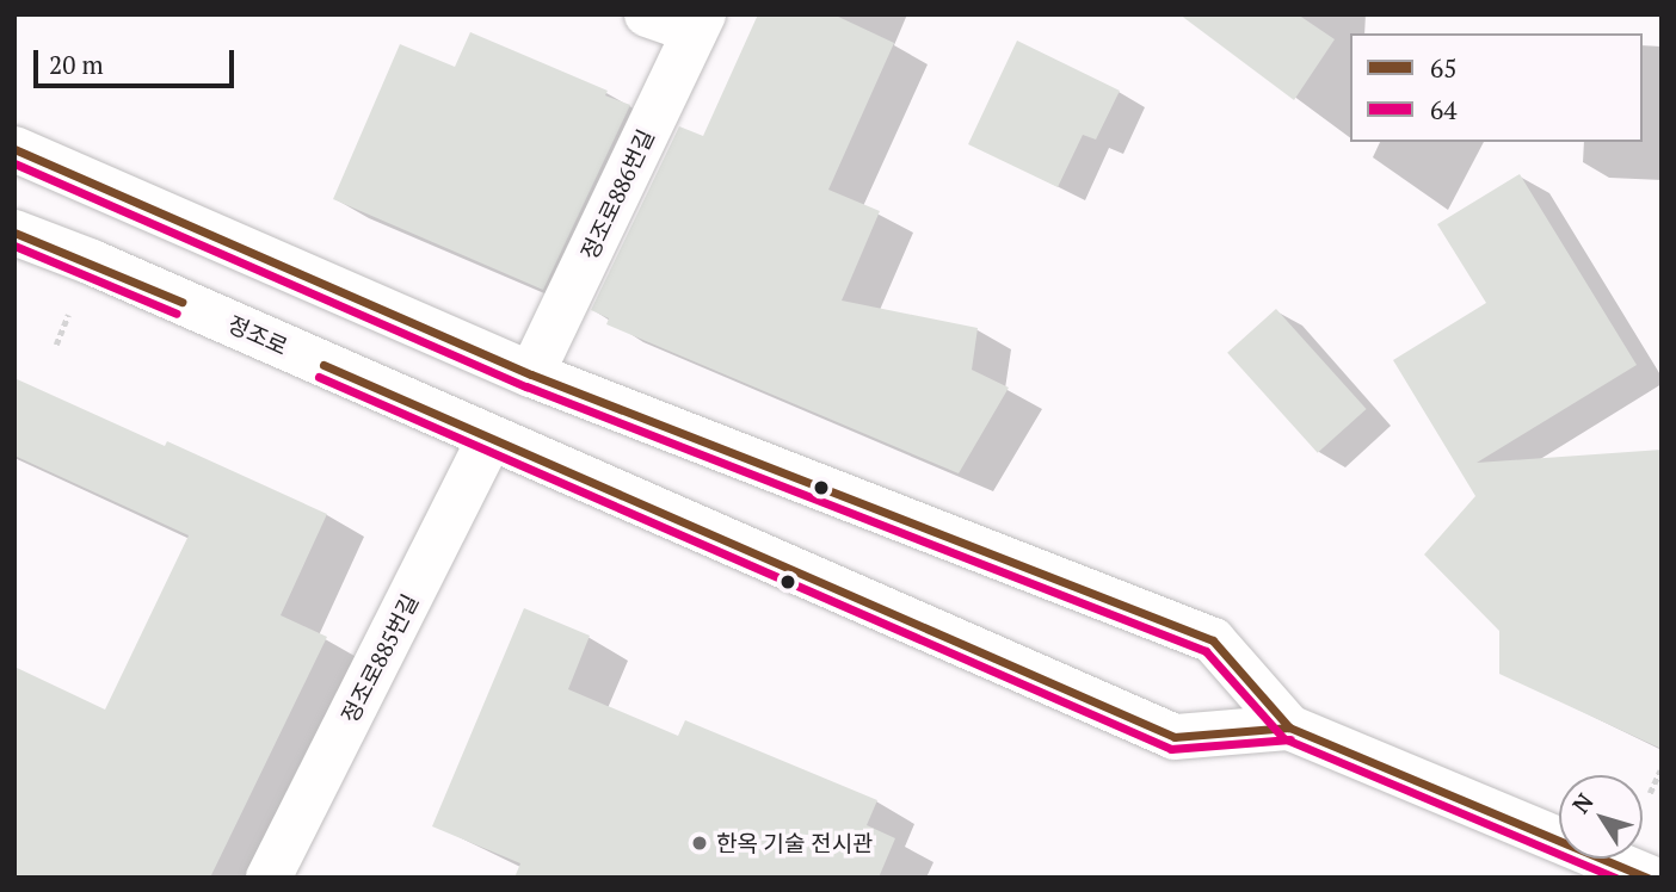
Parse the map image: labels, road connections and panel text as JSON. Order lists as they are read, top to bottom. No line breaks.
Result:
{"streets":{"street":["정조로886번길","정조로","정조로885번길"]},"crossings":[["정조로886번길","정조로"],["정조로","정조로885번길"]],"places":["한옥 기술 전시관"],"lines":["transit line 65","transit line 64"],"legend":["65","64"],"scale_bar":"20 m","north":"top left"}
